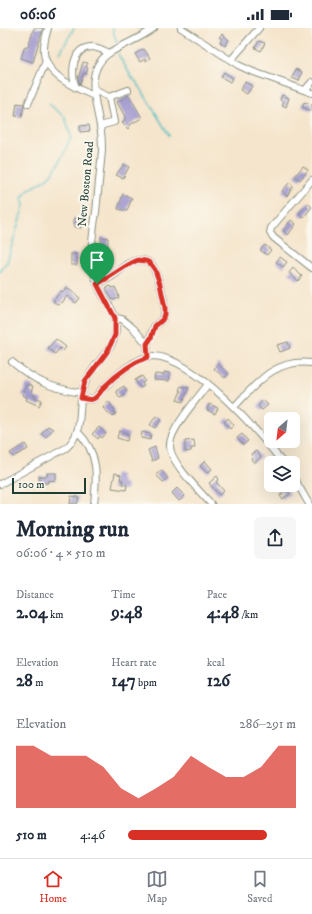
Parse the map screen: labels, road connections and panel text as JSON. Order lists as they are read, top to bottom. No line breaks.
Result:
{"streets":{"street":["New Boston Road"]},"scale_bar":"100 m","north":"bottom left","page":{"status":"06:06","scale":"100 m","heading":["Morning run","06:06 · 4 × 510 m"],"stats":[["Distance","2.04 km"],["Time","9:48"],["Pace","4:48 /km"],["Elevation","28 m"],["Heart rate","147 bpm"],["kcal","126"]],"chart":["Elevation","286–291 m"],"list":[{"name":"510 m","note":"4:46"}],"tabs":["Home","Map","Saved"]}}
